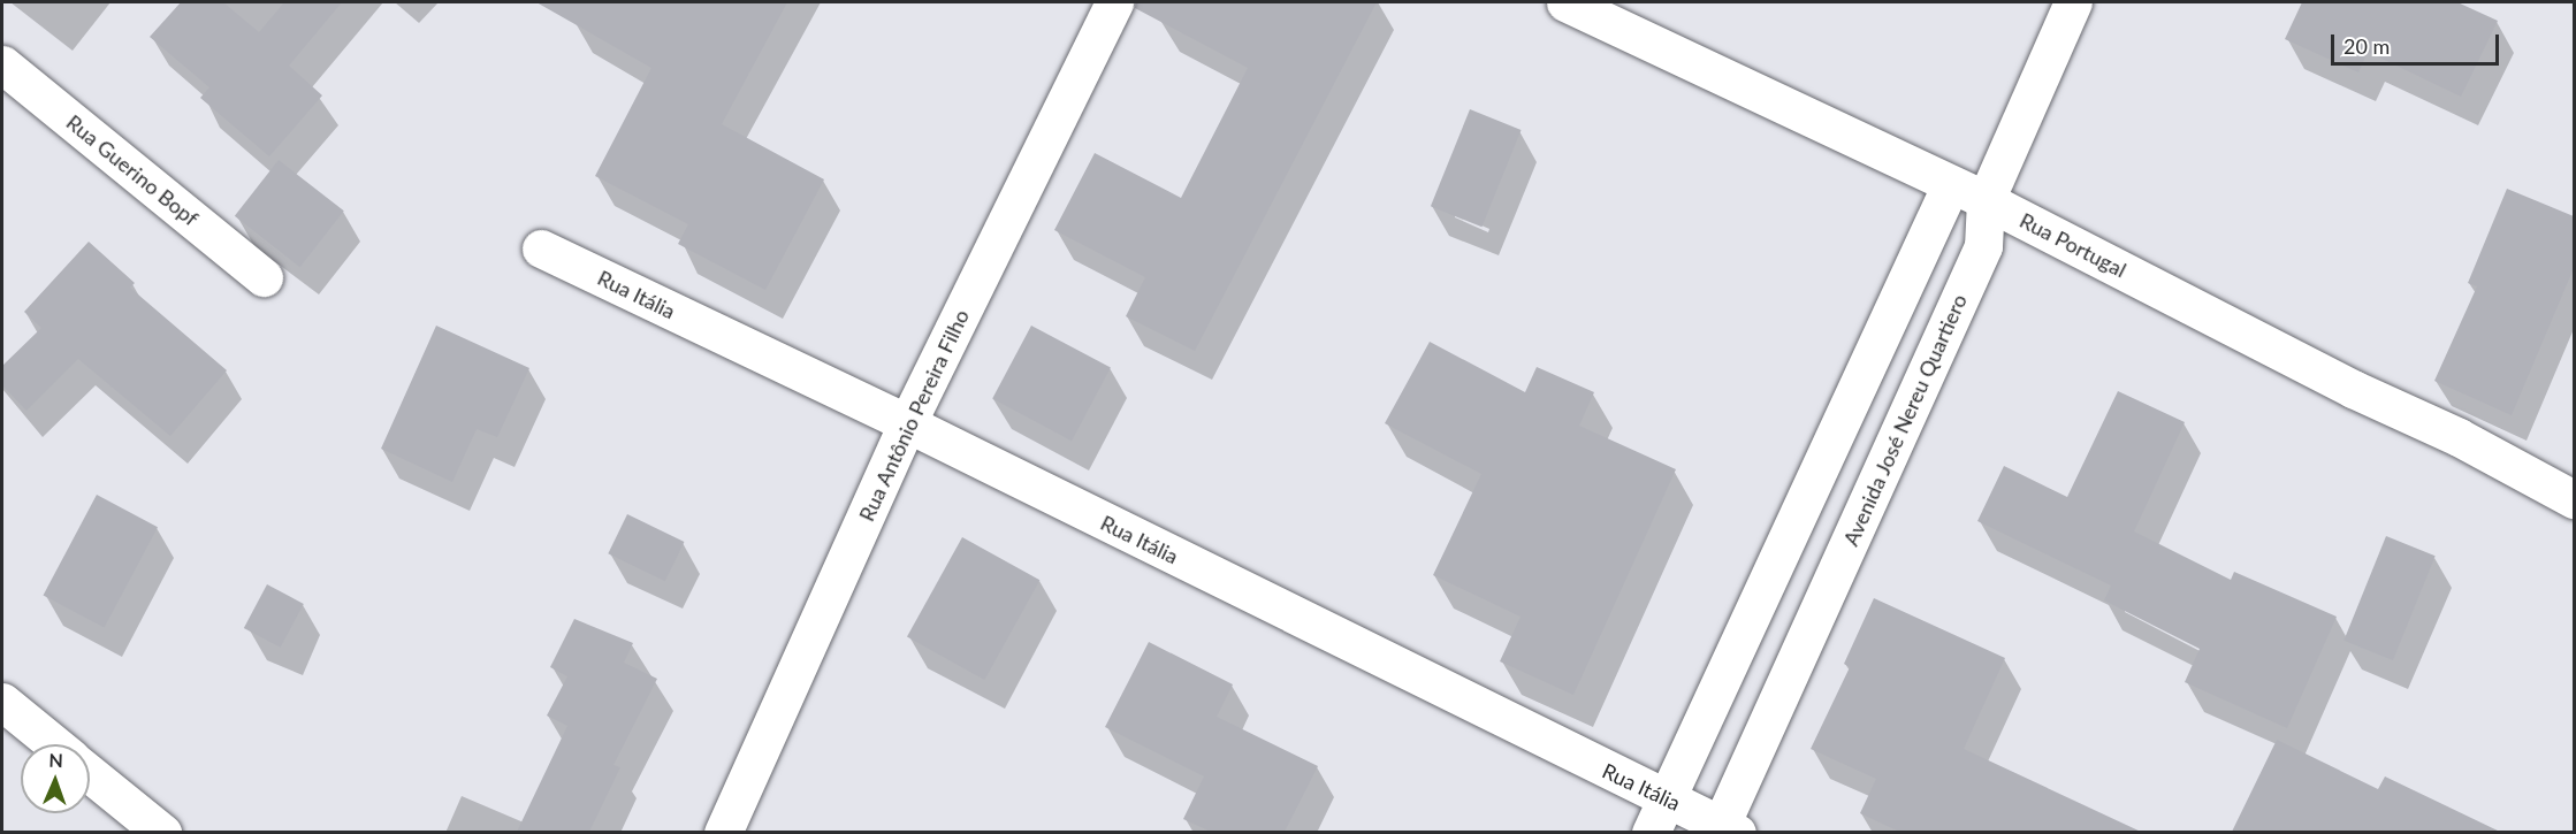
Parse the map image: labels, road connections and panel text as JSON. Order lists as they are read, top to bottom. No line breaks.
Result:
{"streets":{"street":["Rua Guerino Bopf","Rua Portugal","Rua Itália","Rua Antônio Pereira Filho","Avenida José Nereu Quartiero"]},"crossings":[["Rua Portugal","Avenida José Nereu Quartiero"],["Rua Itália","Rua Antônio Pereira Filho"],["Rua Itália","Avenida José Nereu Quartiero"]],"scale_bar":"20 m","north":"top"}
